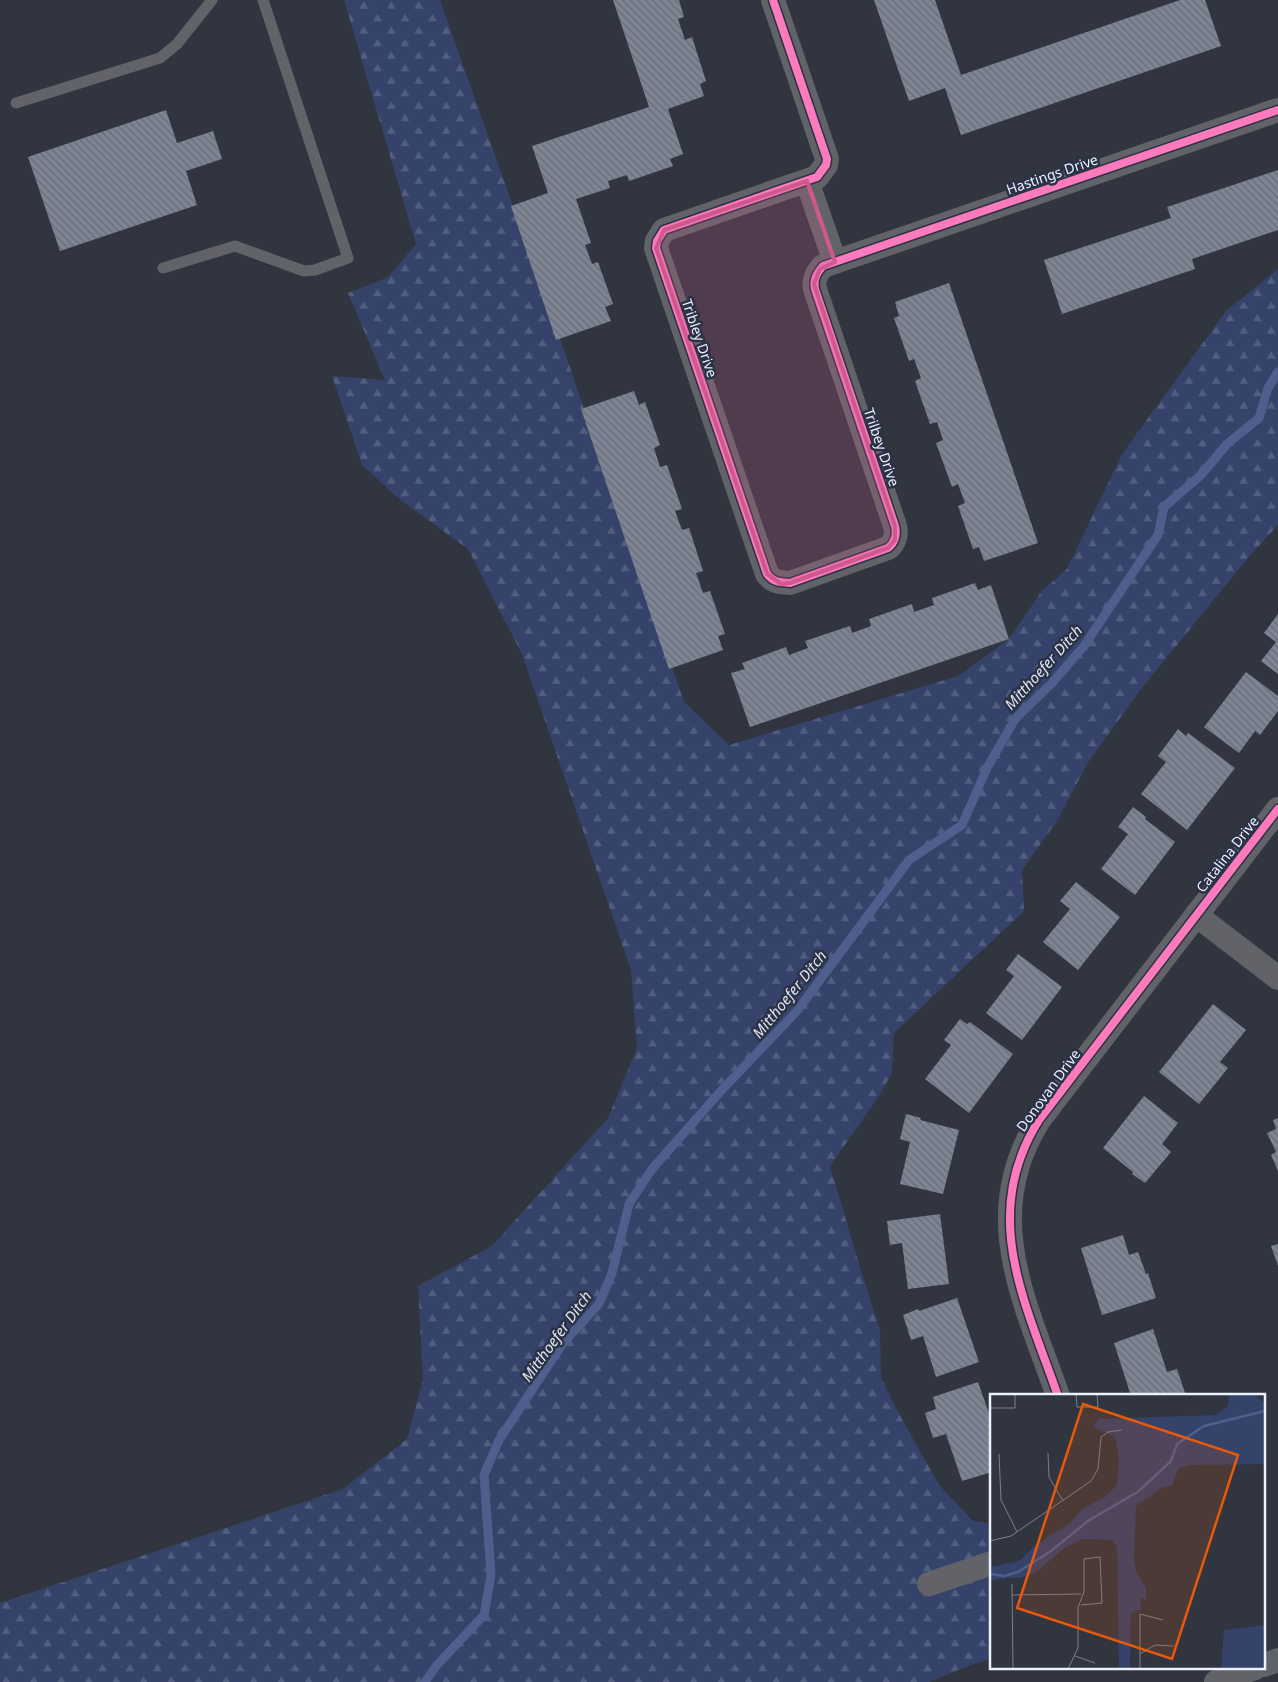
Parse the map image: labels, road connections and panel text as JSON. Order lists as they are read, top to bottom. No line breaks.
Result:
{"streets":{"street":["Hastings Drive","Tribley Drive","Trilbey Drive","Catalina Drive","Donovan Drive"]},"crossings":[["Hastings Drive","Trilbey Drive"],["Tribley Drive","Trilbey Drive"],["Catalina Drive","Donovan Drive"]],"water":["Mitthoefer Ditch"]}
